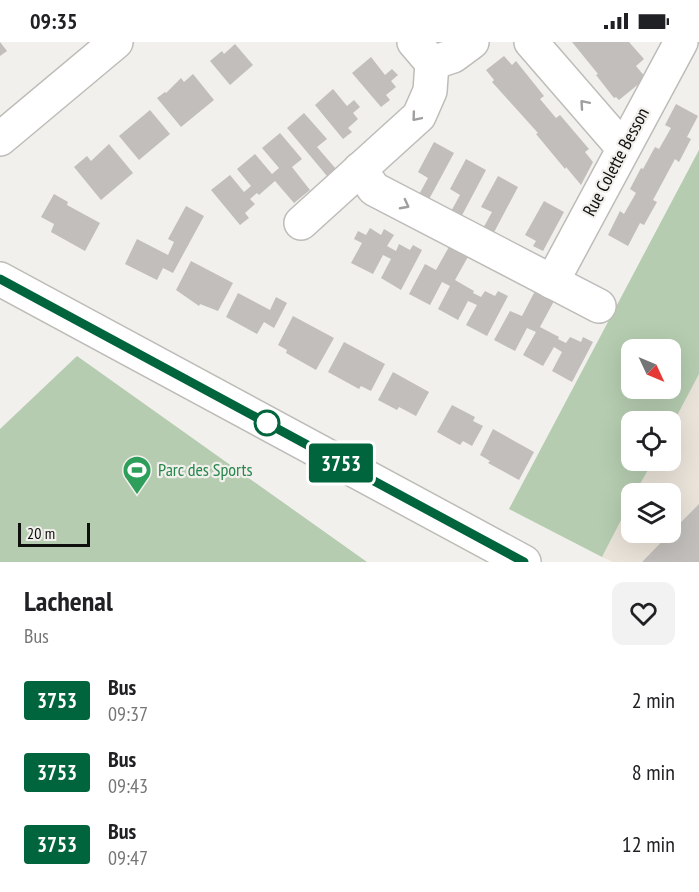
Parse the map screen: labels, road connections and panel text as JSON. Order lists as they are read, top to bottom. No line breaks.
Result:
{"streets":{"street":["Rue Colette Besson"]},"places":{"sports":["Parc des Sports"]},"lines":["bus line 3753"],"scale_bar":"20 m","north":"bottom right","page":{"status":"09:35","on_map":"3753","scale":"20 m","heading":["Lachenal","Bus"],"list":[{"mark":"3753","name":"Bus","note":"09:37","value":"2 min"},{"mark":"3753","name":"Bus","note":"09:43","value":"8 min"},{"mark":"3753","name":"Bus","note":"09:47","value":"12 min"}]}}
